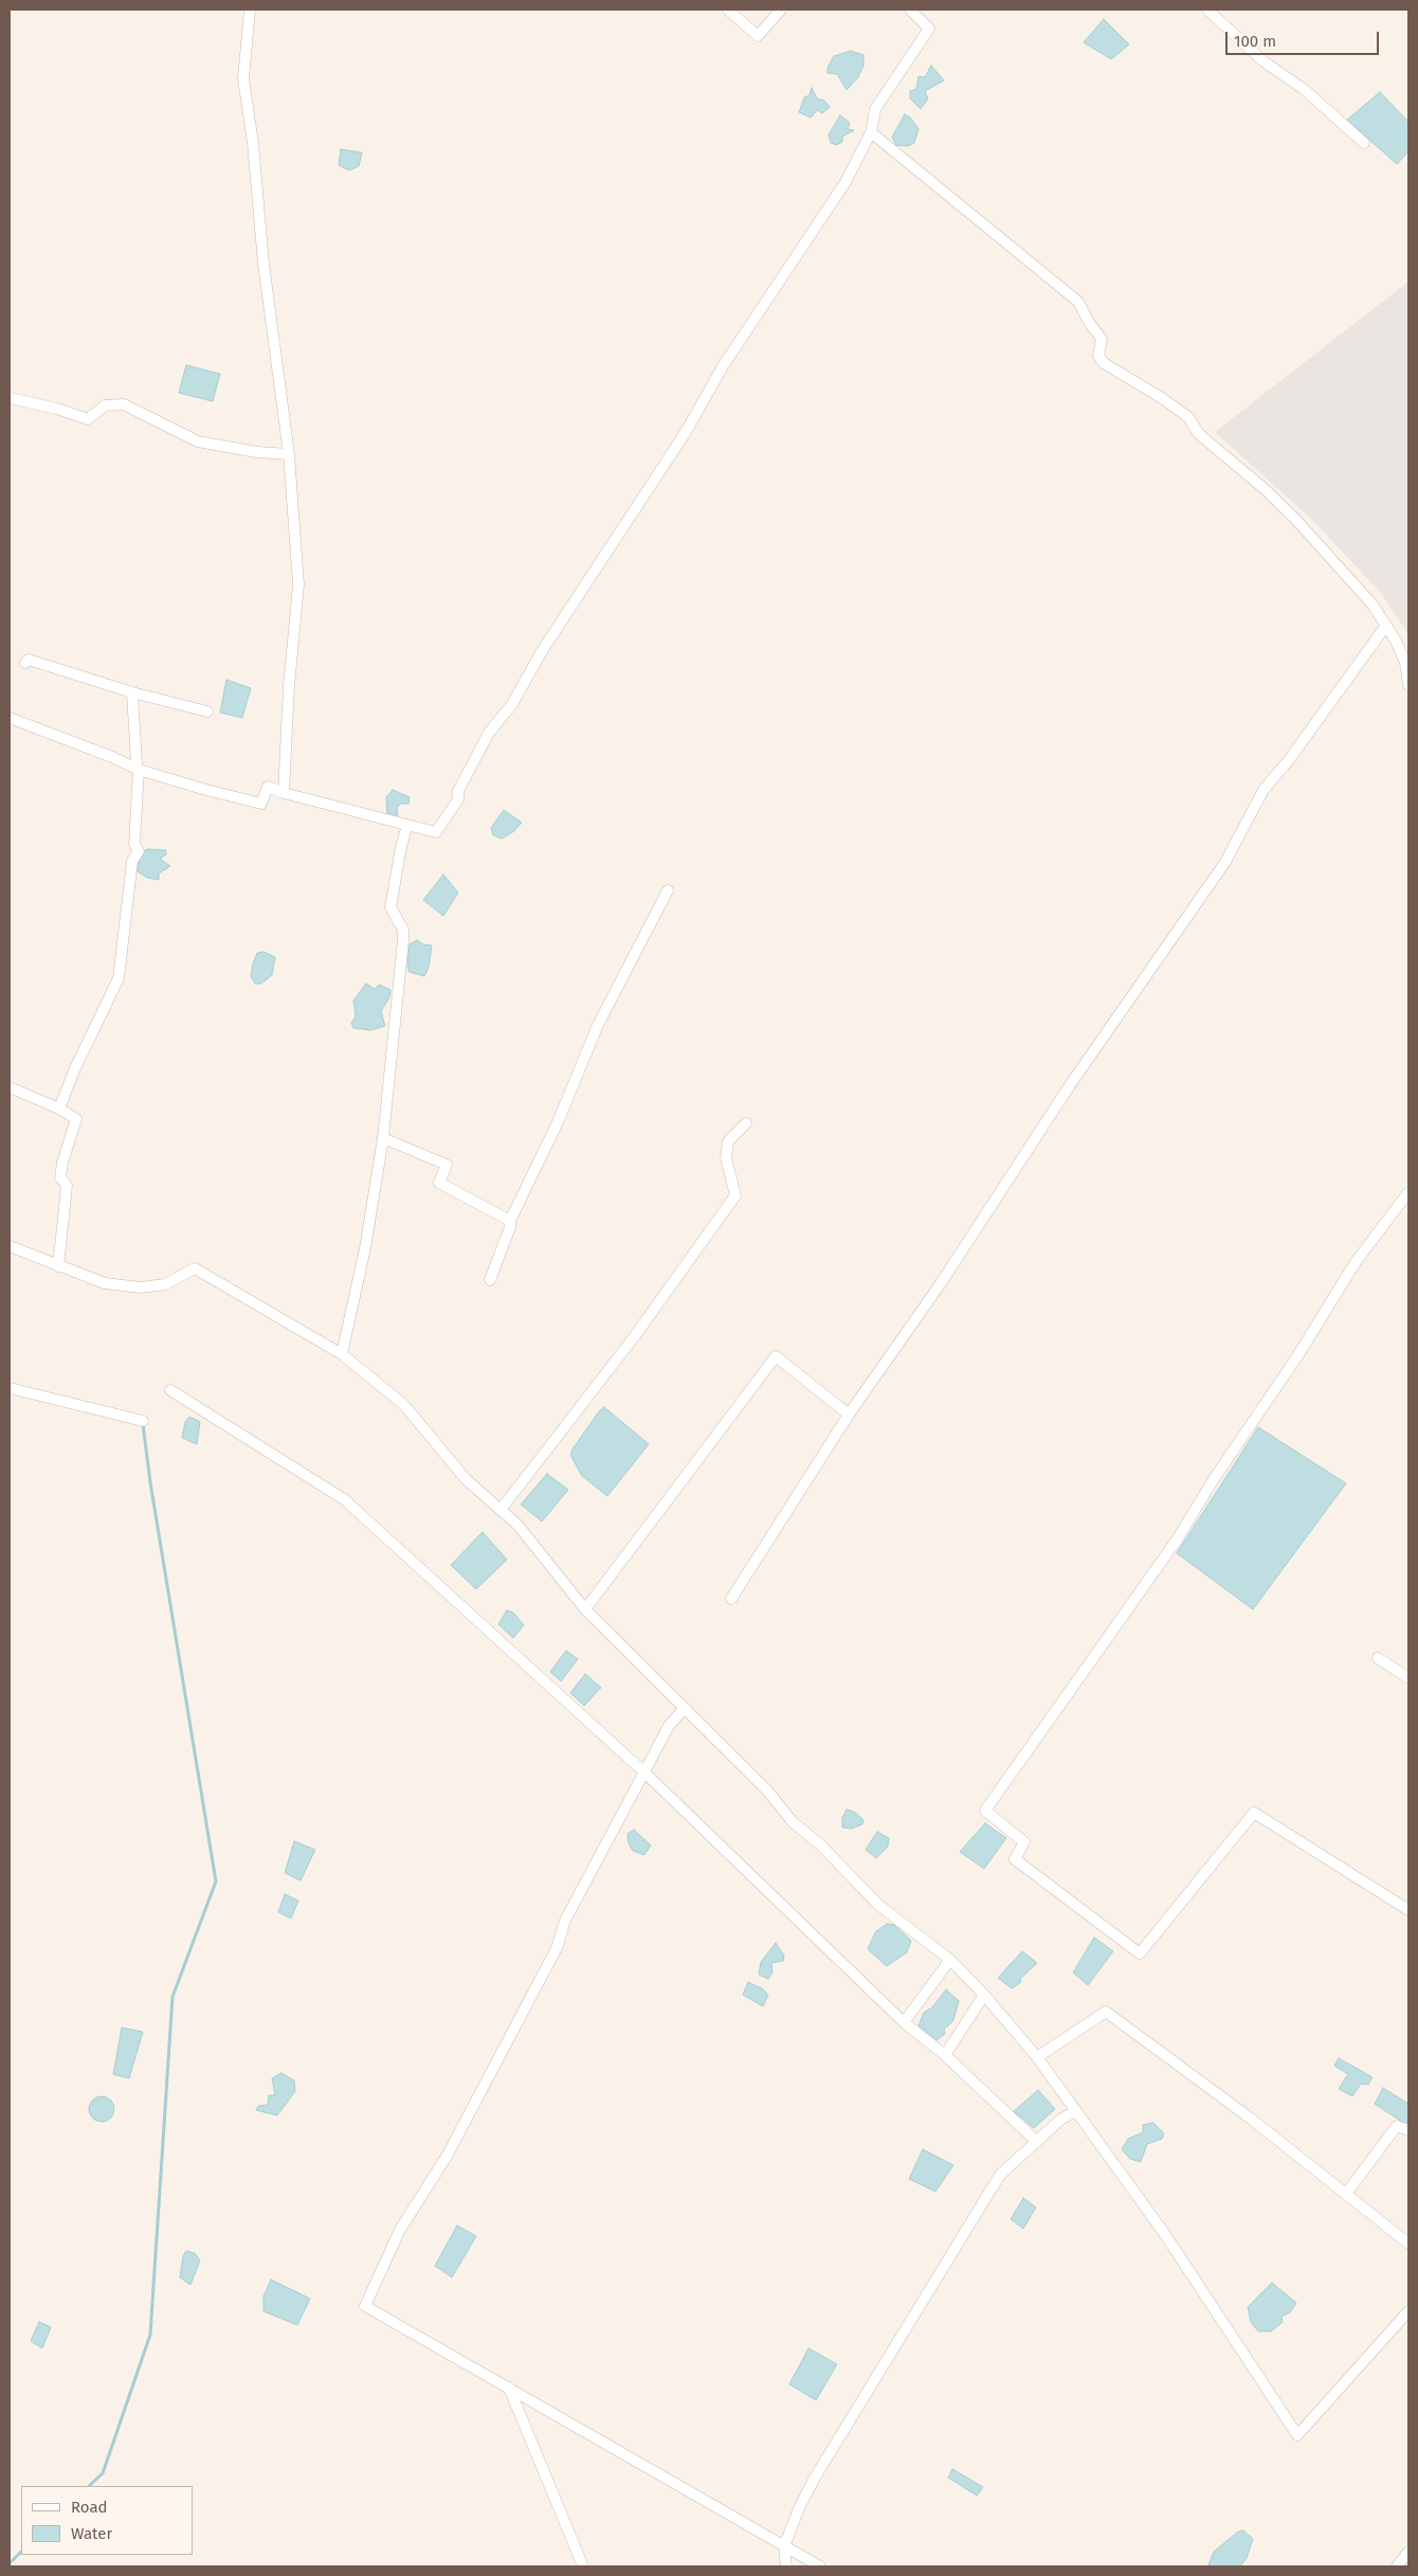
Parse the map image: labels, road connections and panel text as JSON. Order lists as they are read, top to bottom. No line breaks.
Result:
{"legend":["Road","Water"],"scale_bar":"100 m"}
